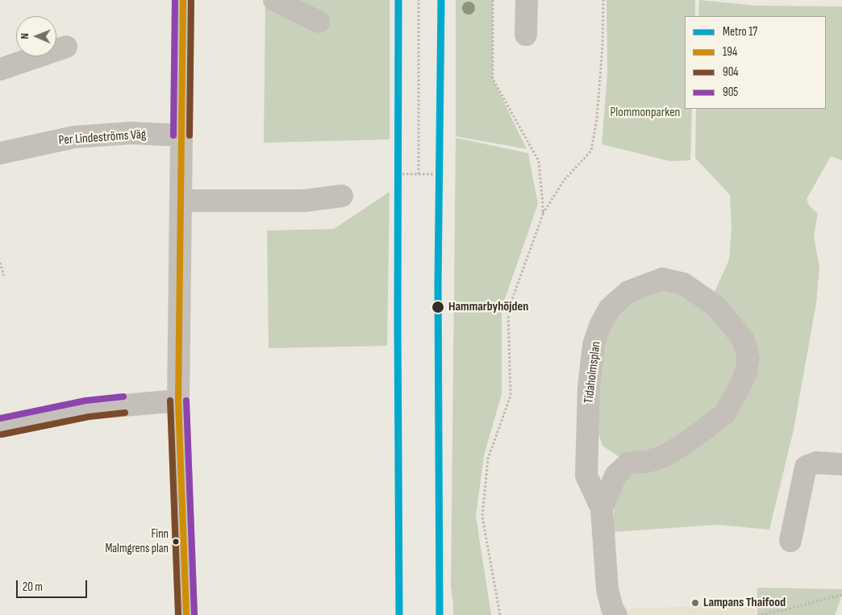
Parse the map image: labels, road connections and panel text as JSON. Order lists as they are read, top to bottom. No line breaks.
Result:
{"streets":{"street":["Per Lindeströms Väg","Tidaholmsplan"]},"parks":["Plommonparken"],"places":["Hammarbyhöjden","Finn Malmgrens plan","Lampans Thaifood"],"lines":["metro line 17","transit line 194","transit line 904","transit line 905"],"legend":["Metro 17","194","904","905"],"scale_bar":"20 m","north":"left"}
